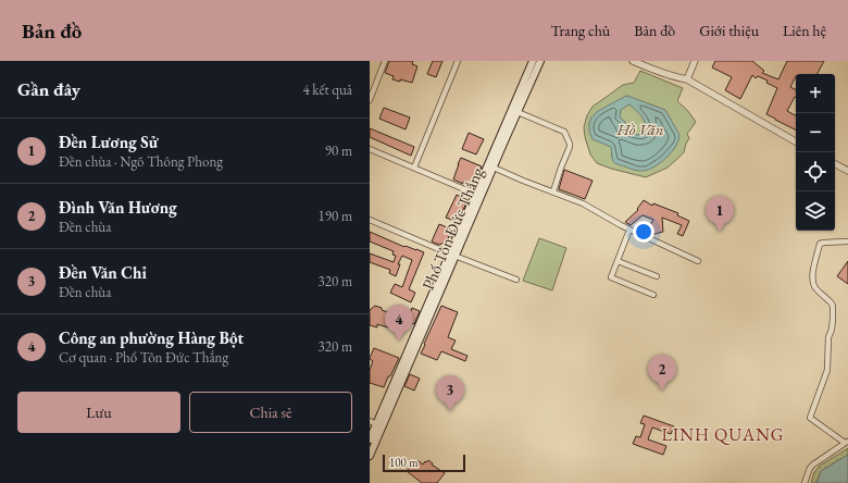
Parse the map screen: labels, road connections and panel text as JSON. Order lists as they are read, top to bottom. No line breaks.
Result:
{"streets":{"main road":["Phố Tôn Đức Thắng"]},"districts":["LINH QUANG"],"parks":["Hồ Văn"],"scale_bar":"100 m","page":{"header":"Bản đồ","nav":["Trang chủ","Bản đồ","Giới thiệu","Liên hệ"],"heading":["Gần đây","4 kết quả"],"map_buttons":["+","−"],"list":[{"mark":"1","name":"Đền Lương Sử","note":"Đền chùa · Ngõ Thông Phong","value":"90 m"},{"mark":"2","name":"Đình Văn Hương","note":"Đền chùa","value":"190 m"},{"mark":"3","name":"Đền Văn Chỉ","note":"Đền chùa","value":"320 m"},{"mark":"4","name":"Công an phường Hàng Bột","note":"Cơ quan · Phố Tôn Đức Thắng","value":"320 m"}],"pins":["1","4","2","3"],"buttons":["Lưu","Chia sẻ"],"scale":"100 m"}}
